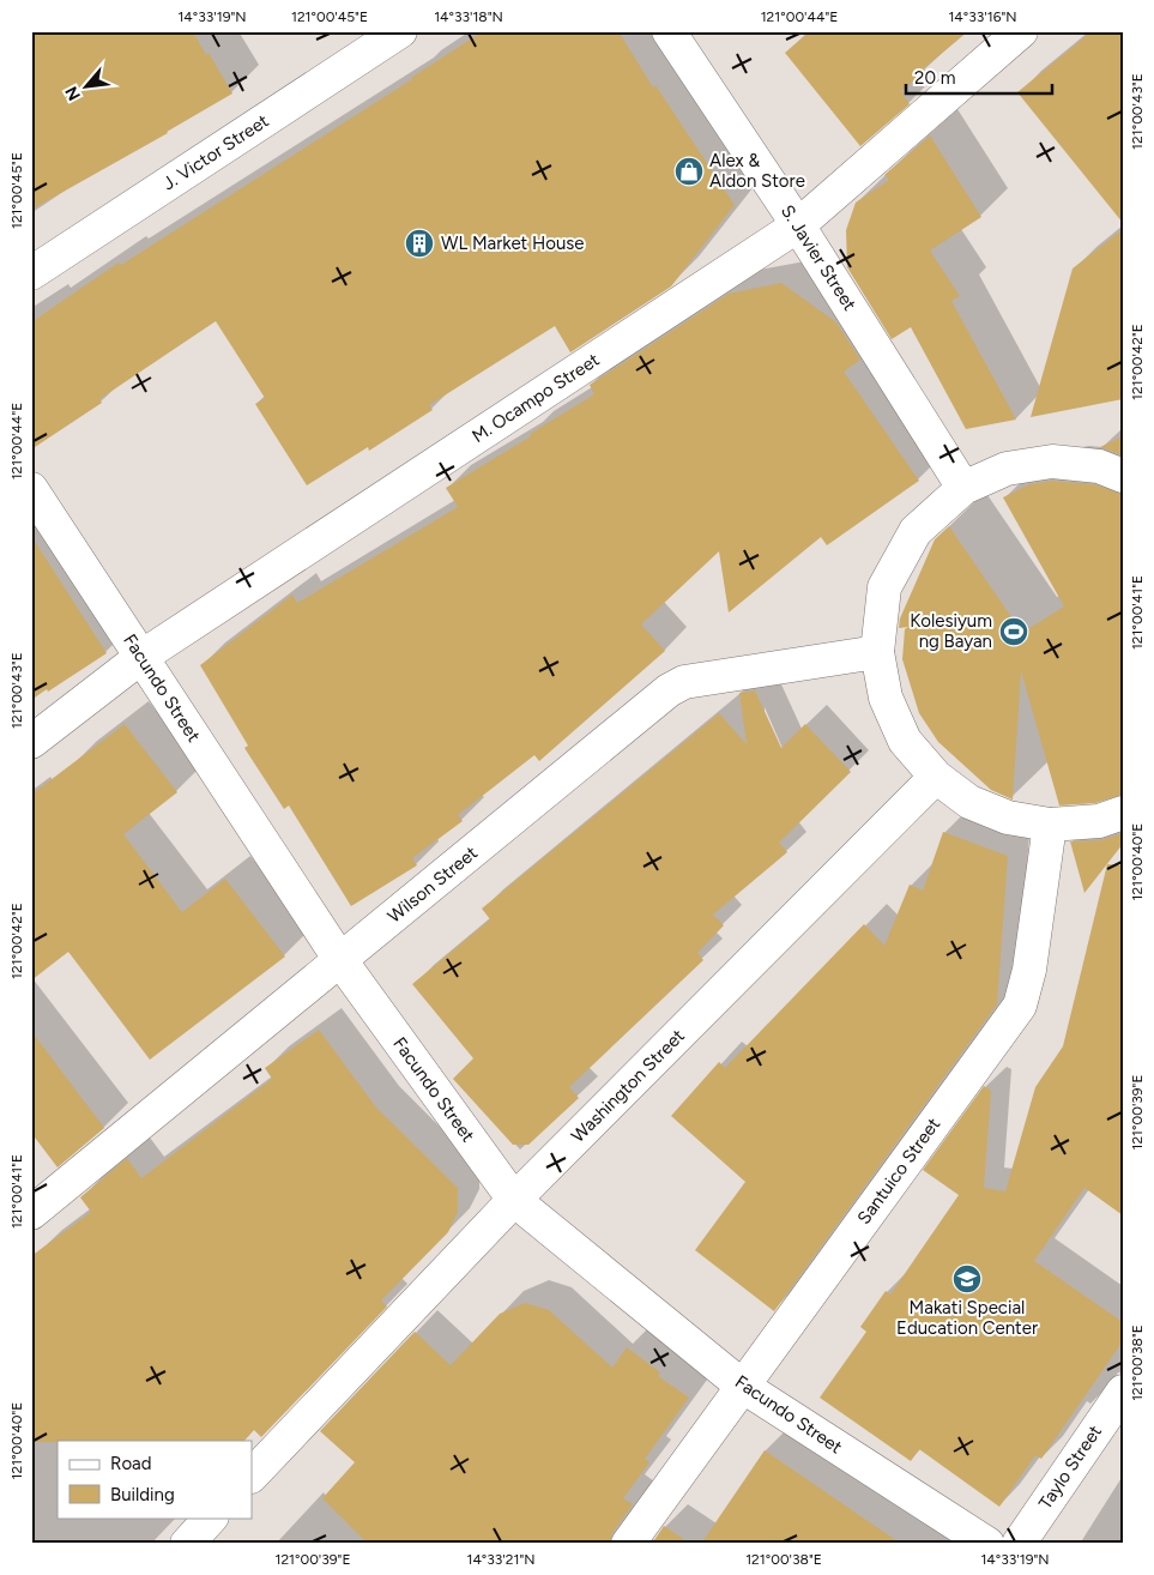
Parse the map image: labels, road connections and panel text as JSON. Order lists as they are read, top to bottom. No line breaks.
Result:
{"streets":{"street":["J. Victor Street","S. Javier Street","M. Ocampo Street","Facundo Street","Wilson Street","Washington Street","Santuico Street","Taylo Street"]},"crossings":[["S. Javier Street","M. Ocampo Street"],["M. Ocampo Street","Facundo Street"],["Facundo Street","Wilson Street"],["Facundo Street","Washington Street"],["Facundo Street","Santuico Street"]],"places":{"shop":["Alex & Aldon Store"],"building":["WL Market House"],"sports":["Kolesiyum ng Bayan"],"school or university":["Makati Special Education Center"]},"legend":["Road","Building"],"scale_bar":"20 m","north":"bottom left","coordinates":["14°33'19\"N","121°00'45\"E","14°33'18\"N","121°00'44\"E","14°33'16\"N","121°00'43\"E","121°00'42\"E","121°00'41\"E","121°00'40\"E","121°00'39\"E","121°00'38\"E","14°33'21\"N"]}
